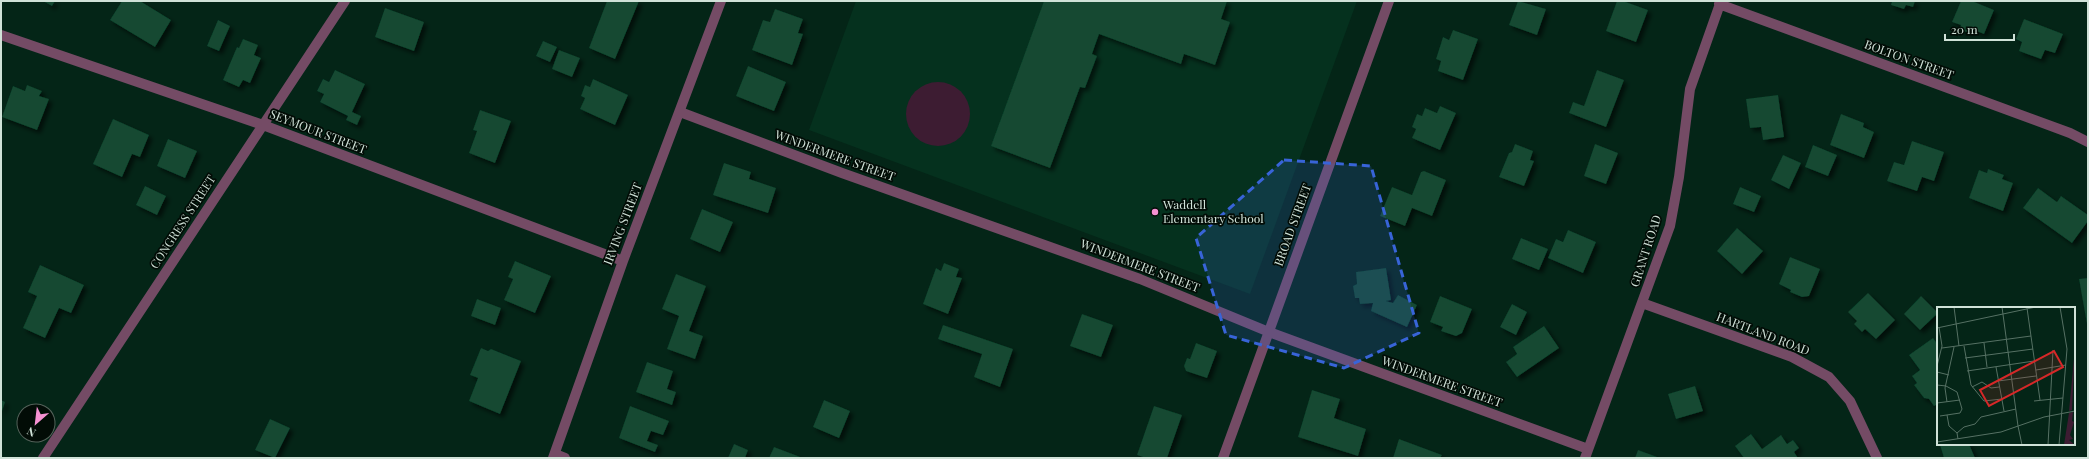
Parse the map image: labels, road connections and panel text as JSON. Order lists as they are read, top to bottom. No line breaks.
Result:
{"streets":{"street":["BOLTON STREET","SEYMOUR STREET","WINDERMERE STREET","CONGRESS STREET","IRVING STREET","BROAD STREET","GRANT ROAD","HARTLAND ROAD"]},"crossings":[["BOLTON STREET","GRANT ROAD"],["SEYMOUR STREET","CONGRESS STREET"],["SEYMOUR STREET","IRVING STREET"],["WINDERMERE STREET","IRVING STREET"],["WINDERMERE STREET","BROAD STREET"],["WINDERMERE STREET","GRANT ROAD"],["GRANT ROAD","HARTLAND ROAD"]],"places":["Waddell Elementary School"],"scale_bar":"20 m","north":"bottom left"}
